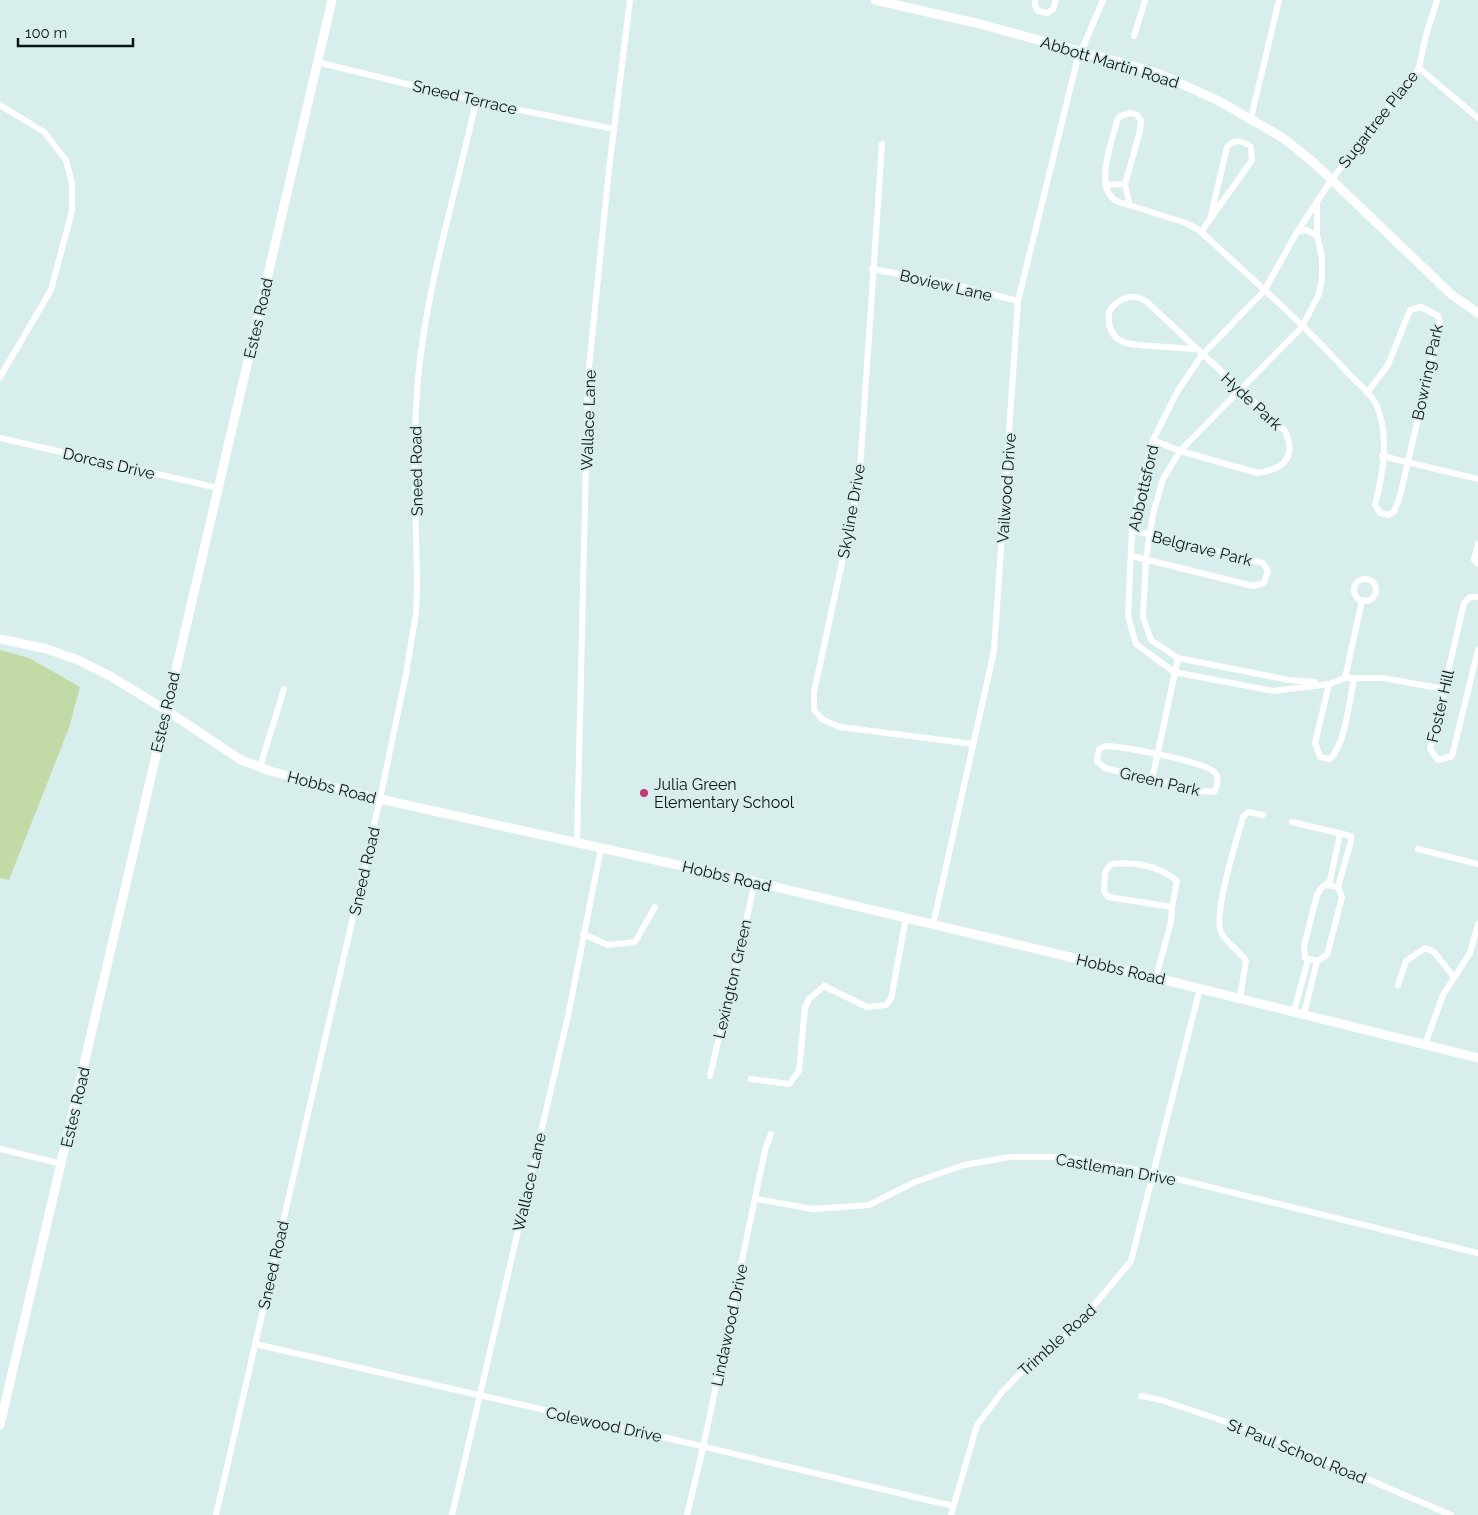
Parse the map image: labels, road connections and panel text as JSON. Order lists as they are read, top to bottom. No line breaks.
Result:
{"streets":{"main road":["Abbott Martin Road","Estes Road","Hobbs Road"],"street":["Sneed Terrace","Sugartree Place","Boview Lane","Bowring Park","Hyde Park","Wallace Lane","Dorcas Drive","Sneed Road","Vailwood Drive","Abbottsford","Skyline Drive","Belgrave Park","Foster Hill","Green Park","Lexington Green","Castleman Drive","Lindawood Drive","Trimble Road","Colewood Drive","St Paul School Road"]},"crossings":[["Abbott Martin Road","Sugartree Place"],["Abbott Martin Road","Vailwood Drive"],["Abbott Martin Road","Abbottsford"],["Sneed Terrace","Estes Road"],["Sneed Terrace","Wallace Lane"],["Sneed Terrace","Sneed Road"],["Sugartree Place","Abbottsford"],["Boview Lane","Vailwood Drive"],["Boview Lane","Skyline Drive"],["Estes Road","Dorcas Drive"],["Estes Road","Hobbs Road"],["Bowring Park","Abbottsford"],["Hyde Park","Abbottsford"],["Wallace Lane","Hobbs Road"],["Wallace Lane","Colewood Drive"],["Sneed Road","Hobbs Road"],["Sneed Road","Colewood Drive"],["Vailwood Drive","Skyline Drive"],["Vailwood Drive","Hobbs Road"],["Abbottsford","Belgrave Park"],["Abbottsford","Foster Hill"],["Hobbs Road","Lexington Green"],["Hobbs Road","Trimble Road"],["Castleman Drive","Lindawood Drive"],["Castleman Drive","Trimble Road"],["Lindawood Drive","Colewood Drive"],["Trimble Road","Colewood Drive"]],"places":["Julia Green Elementary School"],"scale_bar":"100 m"}
